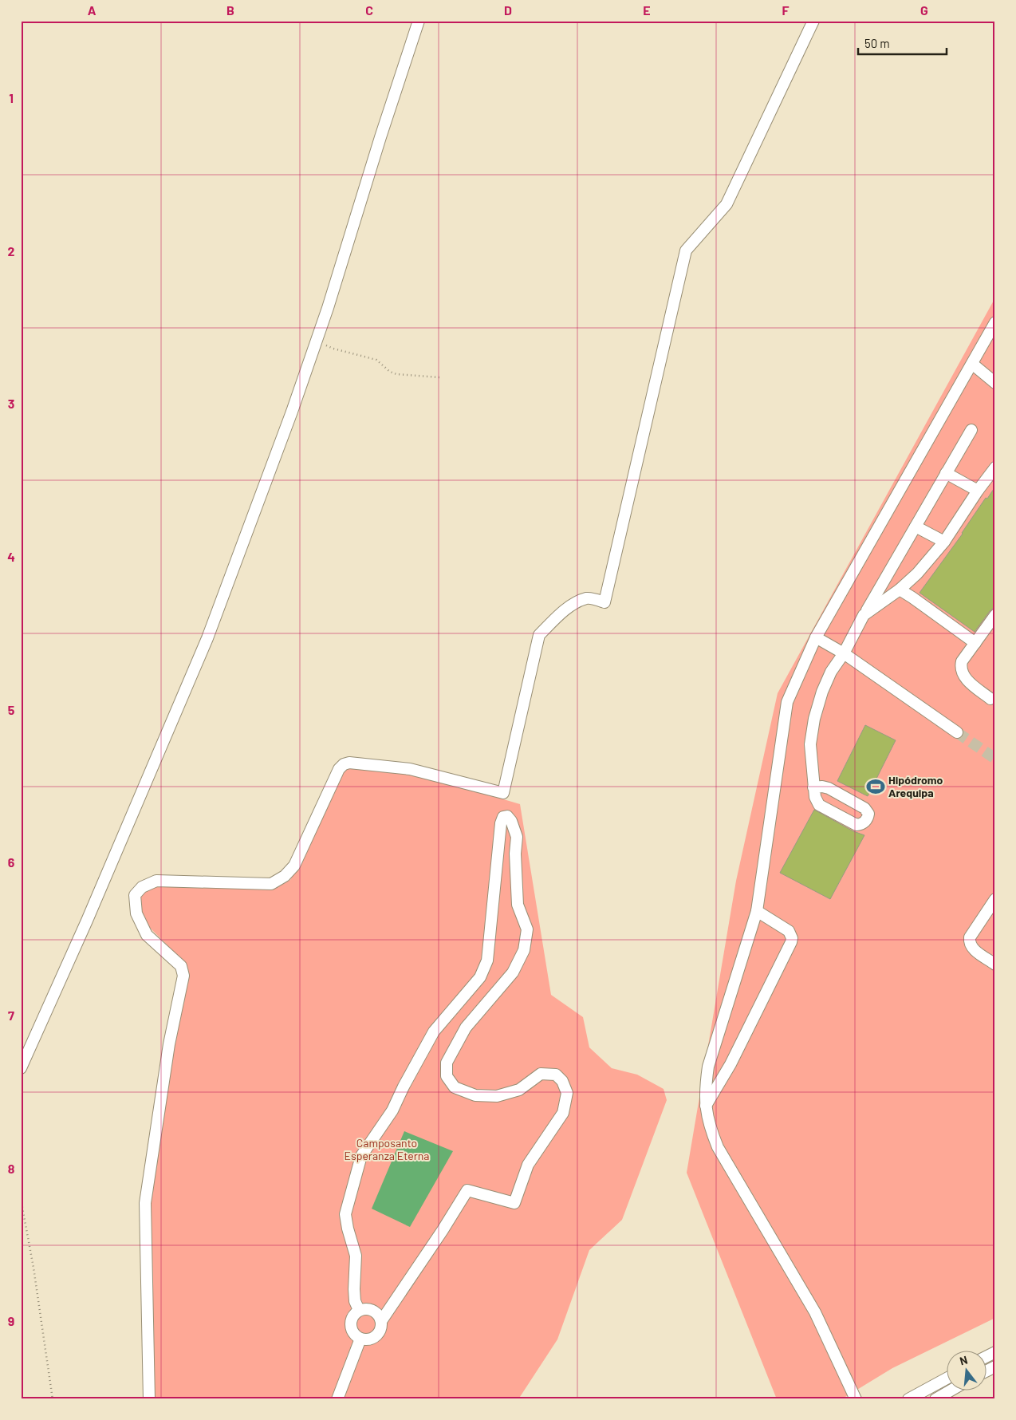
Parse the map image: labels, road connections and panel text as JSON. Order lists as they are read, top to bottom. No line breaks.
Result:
{"parks":["Camposanto Esperanza Eterna"],"places":{"sports":["Hipódromo Arequipa"]},"scale_bar":"50 m","north":"top","grid":{"columns":["A","B","C","D","E","F","G"],"rows":["1","2","3","4","5","6","7","8","9"]}}
